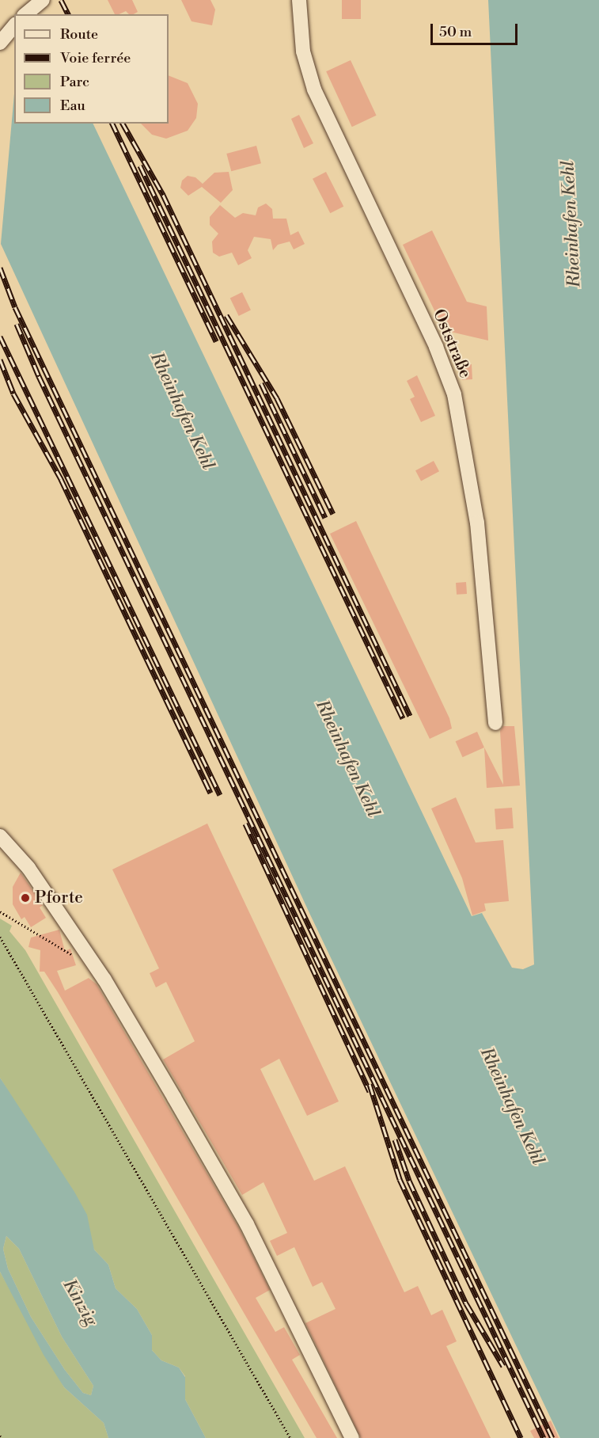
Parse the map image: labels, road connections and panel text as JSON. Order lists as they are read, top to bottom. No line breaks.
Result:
{"streets":{"street":["Oststraße"]},"water":["Rheinhafen Kehl","Kinzig"],"places":["Pforte"],"legend":["Route","Voie ferrée","Parc","Eau"],"scale_bar":"50 m"}
